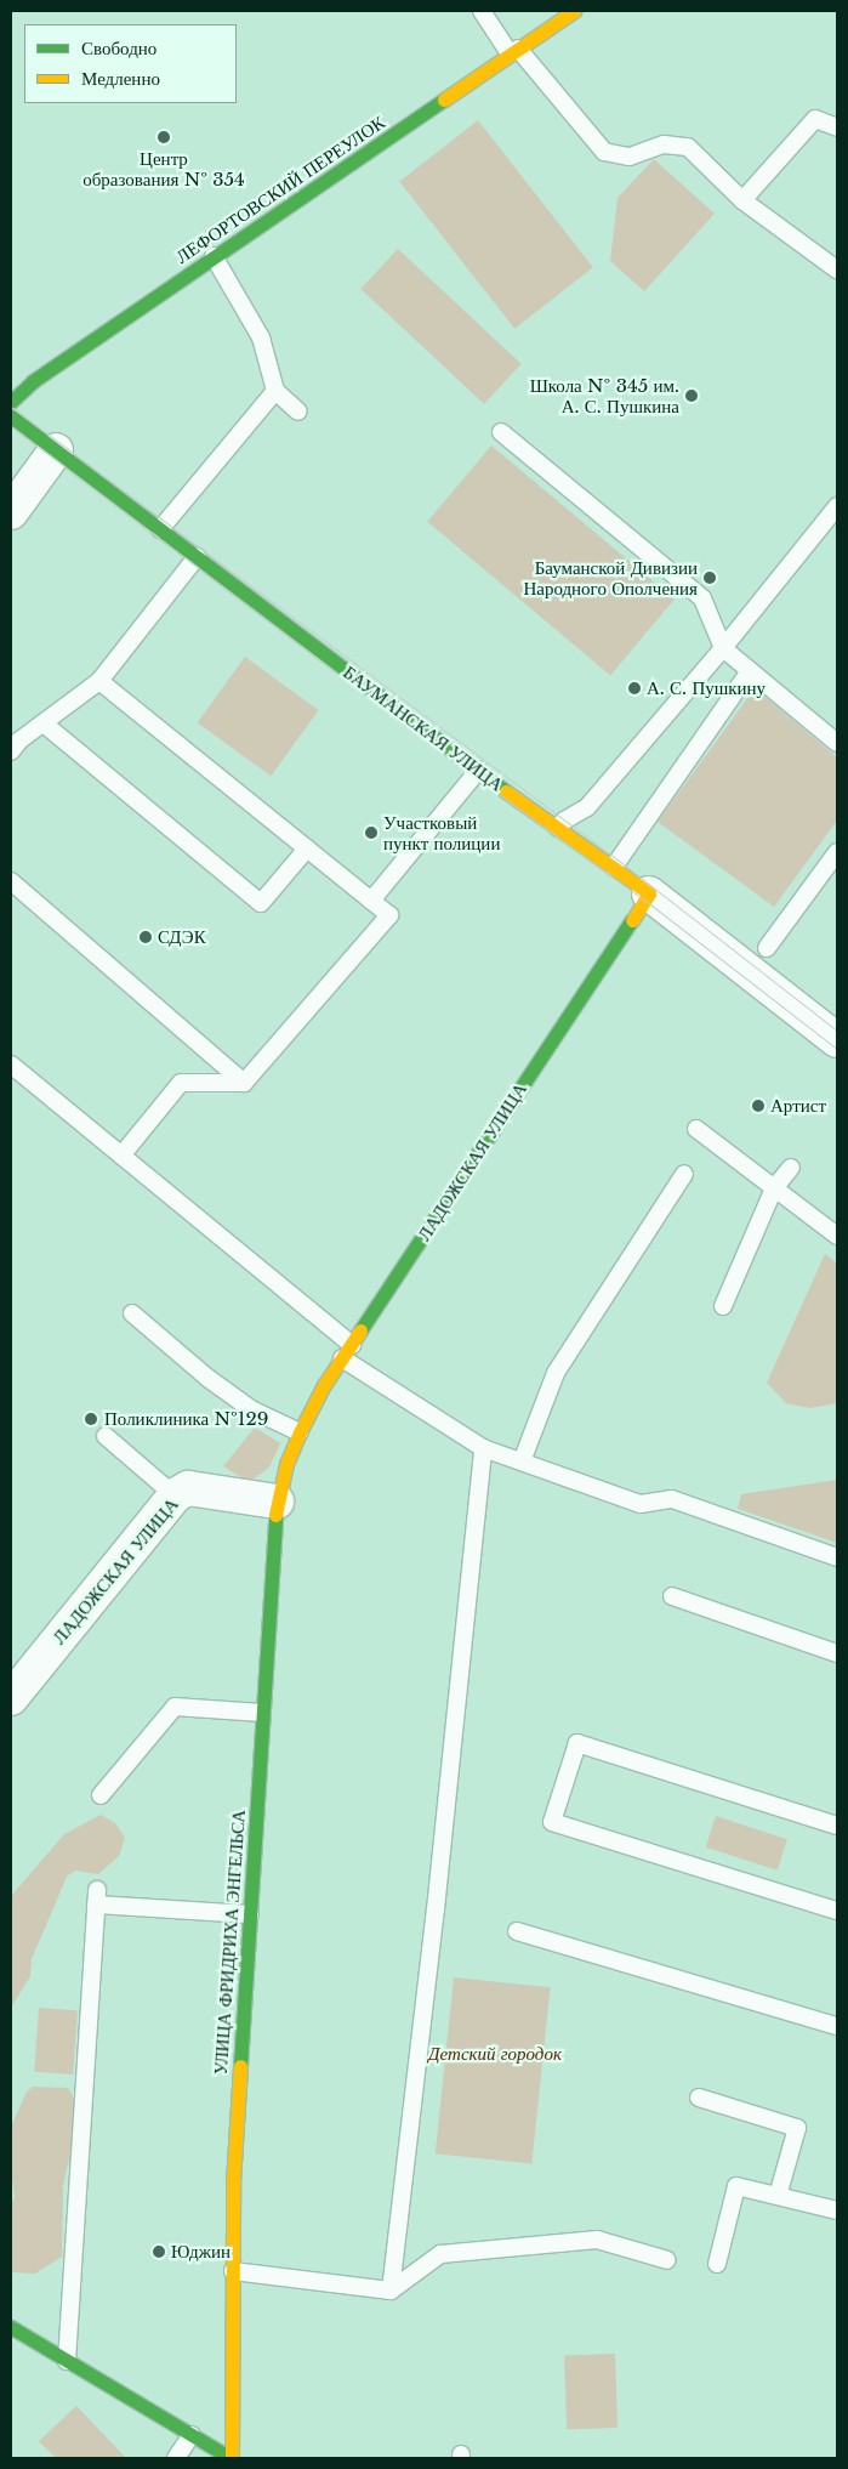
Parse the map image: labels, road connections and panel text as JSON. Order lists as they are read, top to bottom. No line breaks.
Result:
{"streets":{"street":["ЛЕФОРТОВСКИЙ ПЕРЕУЛОК","БАУМАНСКАЯ УЛИЦА","ЛАДОЖСКАЯ УЛИЦА","УЛИЦА ФРИДРИХА ЭНГЕЛЬСА"]},"crossings":[["БАУМАНСКАЯ УЛИЦА","ЛАДОЖСКАЯ УЛИЦА"],["ЛАДОЖСКАЯ УЛИЦА","УЛИЦА ФРИДРИХА ЭНГЕЛЬСА"]],"parks":["Детский городок"],"places":["Центр образования № 354","Школа № 345 им. А. С. Пушкина","Бауманской Дивизии Народного Ополчения","А. С. Пушкину","Участковый пункт полиции","СДЭК","Артист","Поликлиника №129","Юджин"],"legend":["Свободно","Медленно"]}
